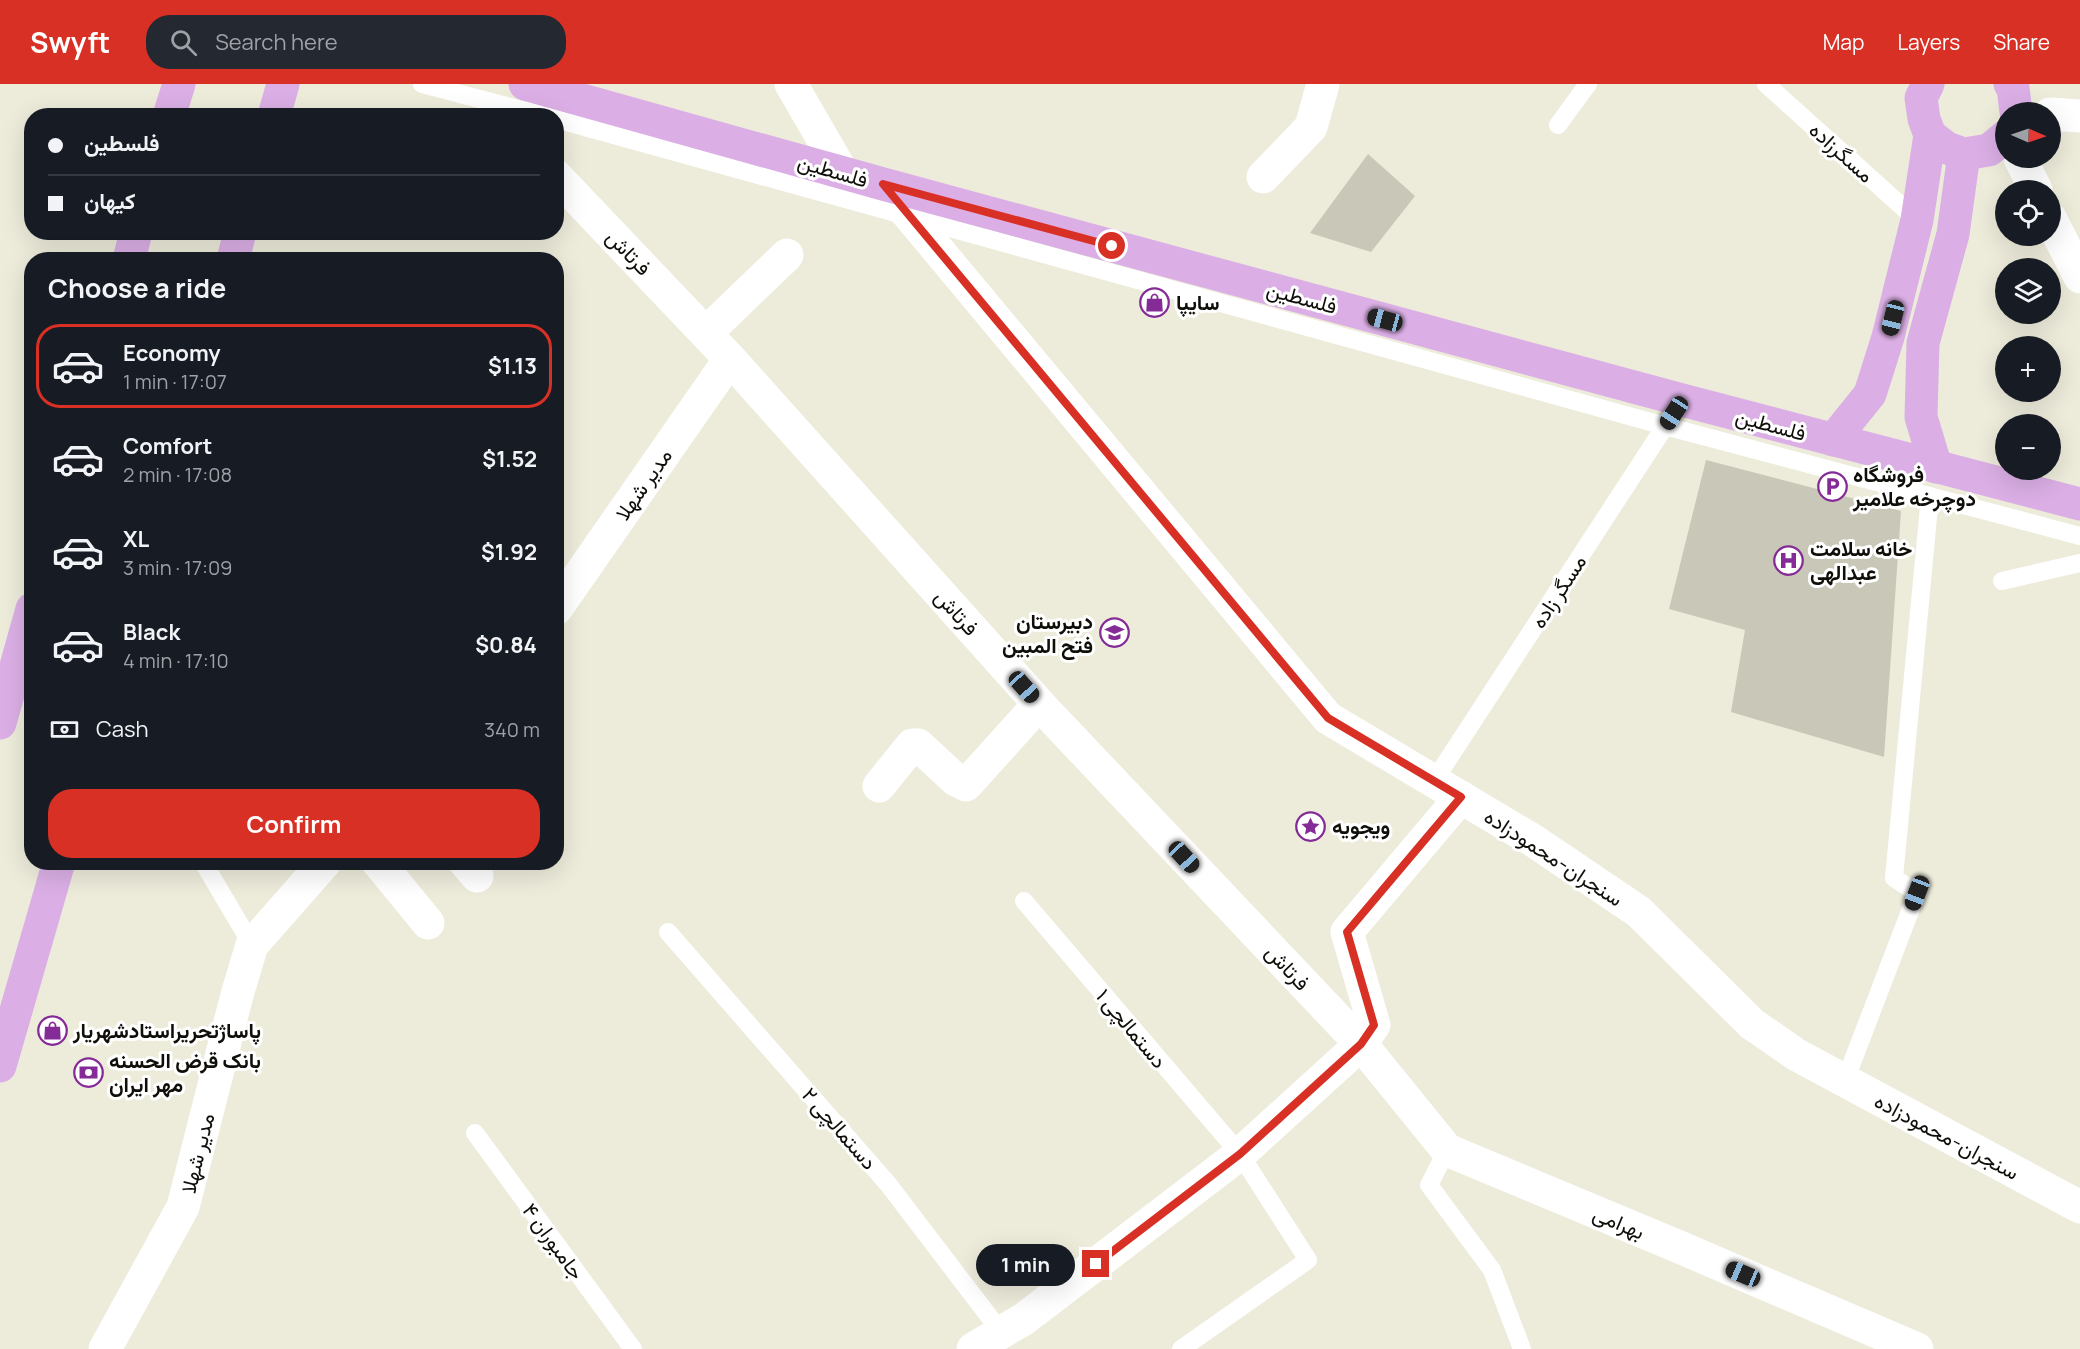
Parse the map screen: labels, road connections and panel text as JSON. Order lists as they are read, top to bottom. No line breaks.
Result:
{"streets":{"main road":["فلسطین"],"street":["فرتاش","مدیر شهلا","سنجران-محمودزاده","بهرامی"],"lane":["مسگرزاده","مسگر زاده","دستمالچی ۱","دستمالچی ۲","جامبوران ۴"]},"crossings":[["فلسطین","مسگر زاده"],["فلسطین","سنجران-محمودزاده"],["فرتاش","مدیر شهلا"],["فرتاش","بهرامی"],["مسگر زاده","سنجران-محمودزاده"]],"places":{"shop":["سایپا","پاساژتحریراستادشهریار"],"parking":["فروشگاه دوچرخه علامیر"],"hospital":["خانه سلامت عبدالهی"],"school or university":["دبیرستان فتح المبین"],"place":["ویجویه"],"bank":["بانک قرض الحسنه مهر ایران"]},"north":"right","page":{"header":"Swyft","search":"Search here","nav":["Map","Layers","Share"],"map_buttons":["+","−"],"banner":["فلسطین","کیهان"],"heading":"Choose a ride","list":[{"name":"Economy","note":"1 min · 17:07","value":"$1.13"},{"name":"Comfort","note":"2 min · 17:08","value":"$1.52"},{"name":"XL","note":"3 min · 17:09","value":"$1.92"},{"name":"Black","note":"4 min · 17:10","value":"$0.84"}],"pay":["Cash","340 m"],"buttons":"Confirm","bubble":"1 min"}}
